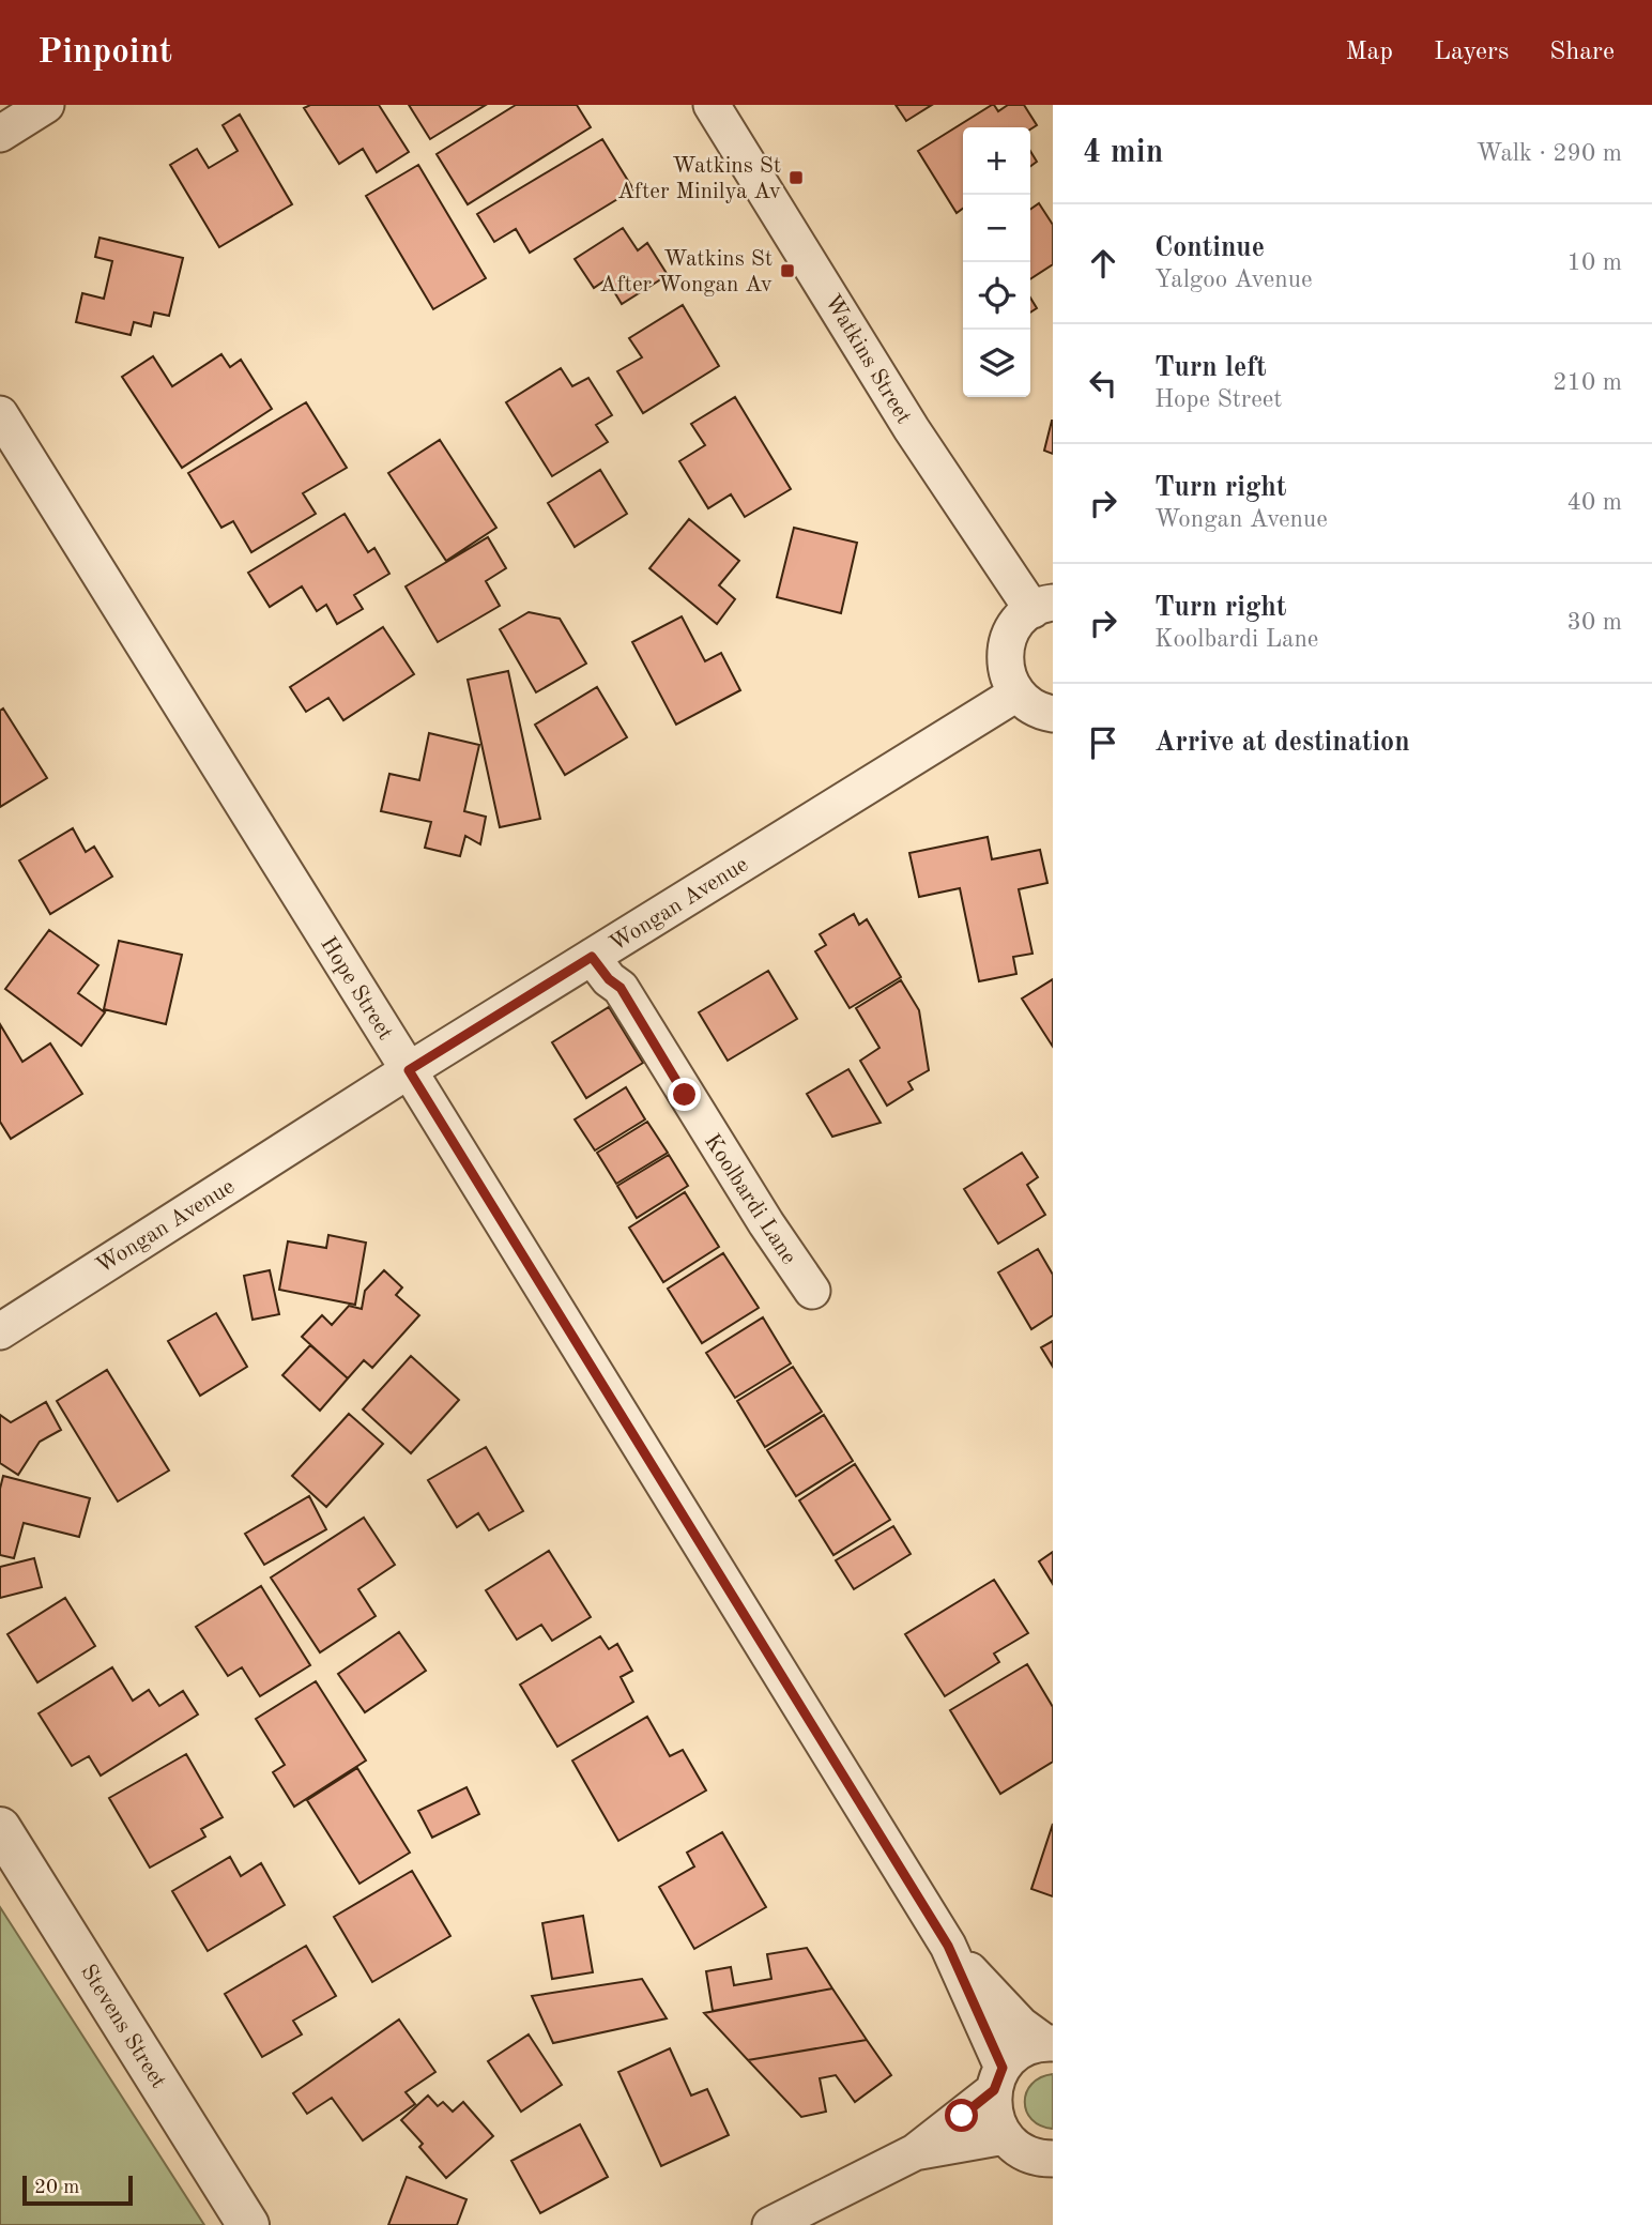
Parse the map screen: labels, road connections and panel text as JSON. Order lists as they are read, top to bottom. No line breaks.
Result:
{"streets":{"street":["Watkins Street","Wongan Avenue","Hope Street","Koolbardi Lane","Stevens Street"]},"crossings":[["Watkins Street","Wongan Avenue"],["Wongan Avenue","Hope Street"],["Wongan Avenue","Koolbardi Lane"]],"places":{"transit":["Watkins St After Minilya Av","Watkins St After Wongan Av"]},"scale_bar":"20 m","page":{"header":"Pinpoint","nav":["Map","Layers","Share"],"heading":["4 min","Walk · 290 m"],"map_buttons":["+","−"],"list":[["Continue","Yalgoo Avenue","10 m"],["Turn left","Hope Street","210 m"],["Turn right","Wongan Avenue","40 m"],["Turn right","Koolbardi Lane","30 m"],"Arrive at destination"],"scale":"20 m"}}
